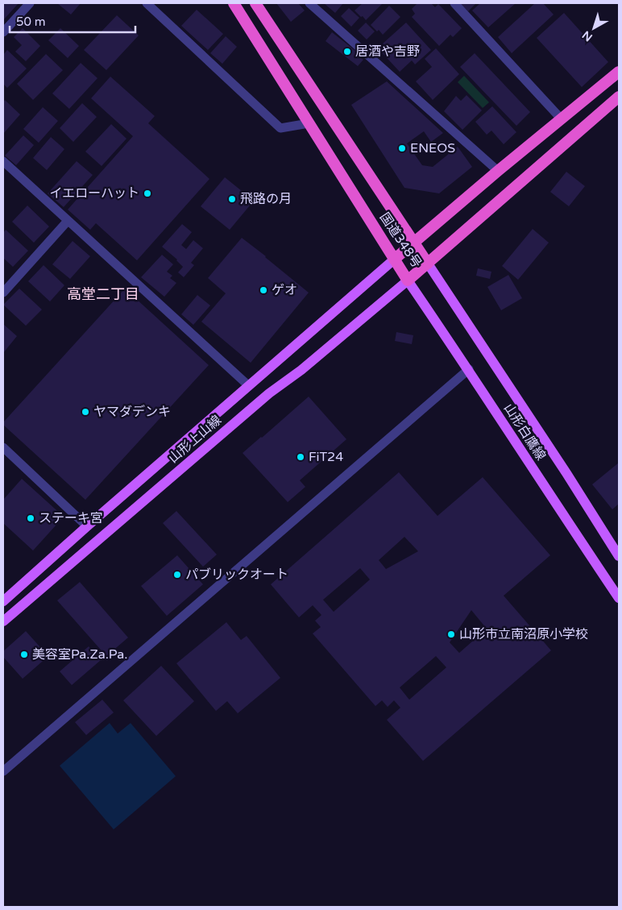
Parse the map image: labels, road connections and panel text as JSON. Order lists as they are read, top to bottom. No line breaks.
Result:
{"streets":{"highway":["国道348号"],"main road":["山形白鷹線","山形上山線"]},"crossings":[["国道348号","山形白鷹線"],["国道348号","山形上山線"],["山形白鷹線","山形上山線"]],"districts":["高堂二丁目"],"places":["居酒や吉野","ENEOS","イエローハット","飛路の月","ゲオ","ヤマダデンキ","FiT24","ステーキ宮","パブリックオート","山形市立南沼原小学校","美容室Pa.Za.Pa."],"scale_bar":"50 m","north":"bottom left"}
